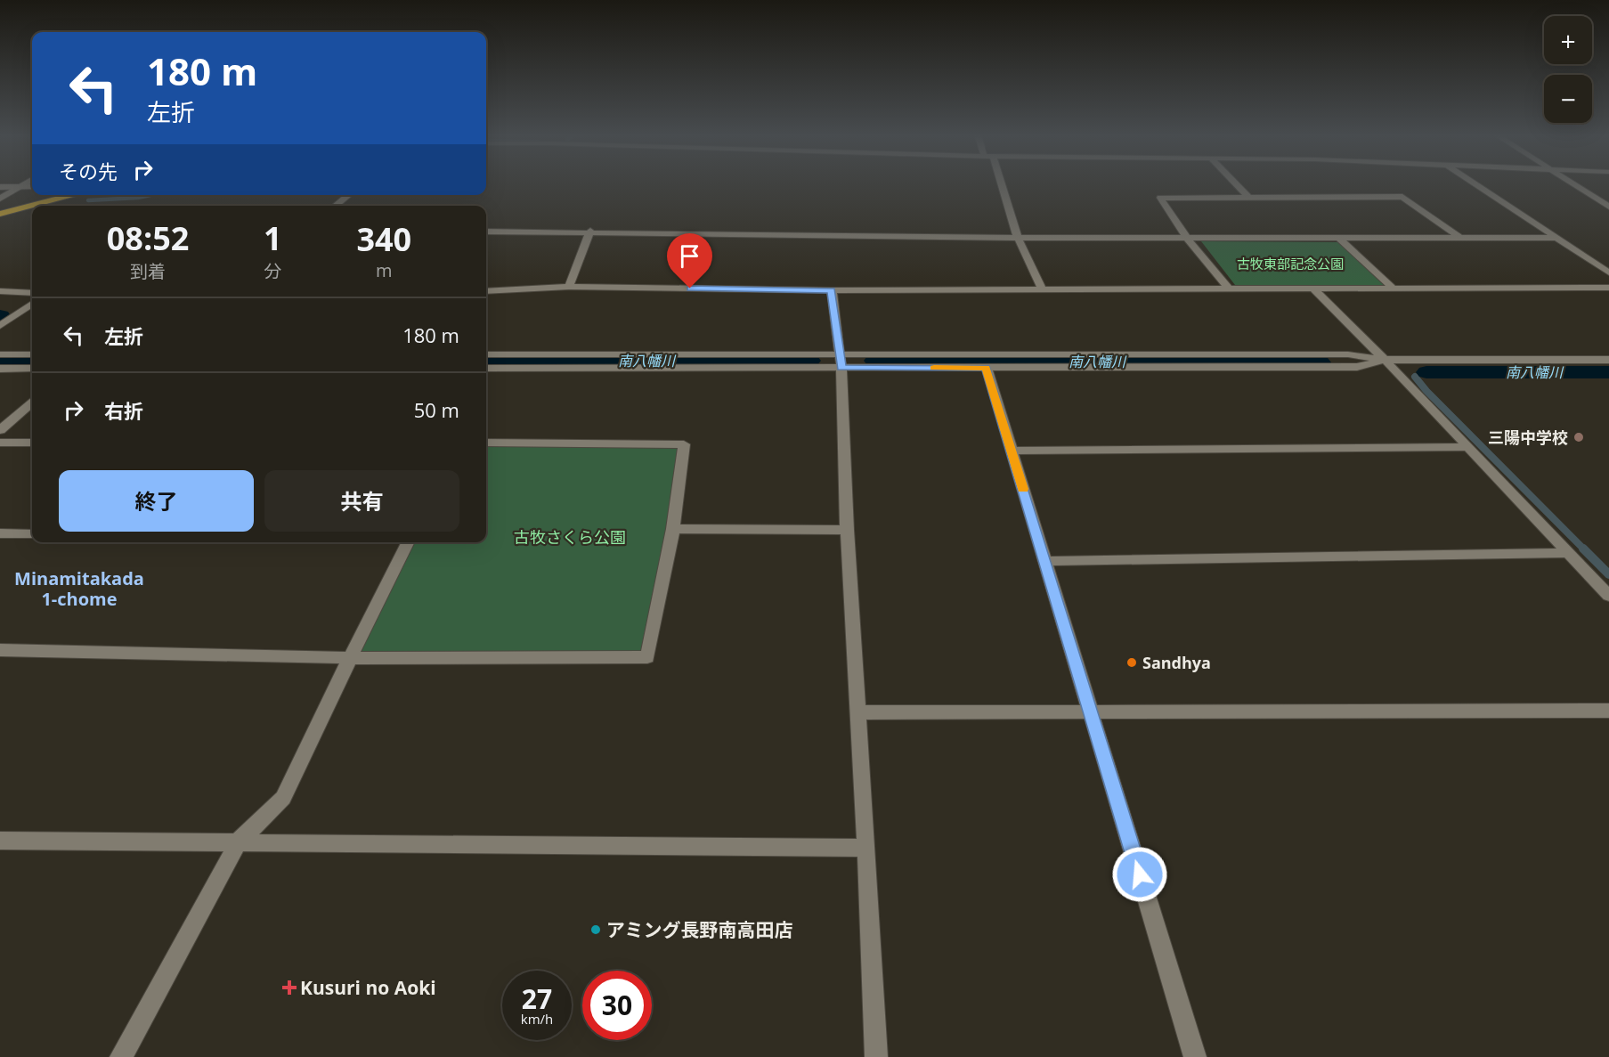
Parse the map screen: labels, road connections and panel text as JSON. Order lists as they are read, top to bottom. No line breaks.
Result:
{"districts":["Minamitakada 1-chome"],"water":["南八幡川"],"parks":["古牧東部記念公園","古牧さくら公園"],"places":{"other":["三陽中学校","Sandhya","アミング長野南高田店"],"health":["Kusuri no Aoki"]},"page":{"map_buttons":["+","−"],"turn":["180 m","左折"],"then":"その先","eta":["08:52","到着","1","分","340","m"],"list":[{"name":"左折","value":"180 m"},{"name":"右折","value":"50 m"}],"buttons":["終了","共有"],"speed":"27 km/h","limit":"30"}}
